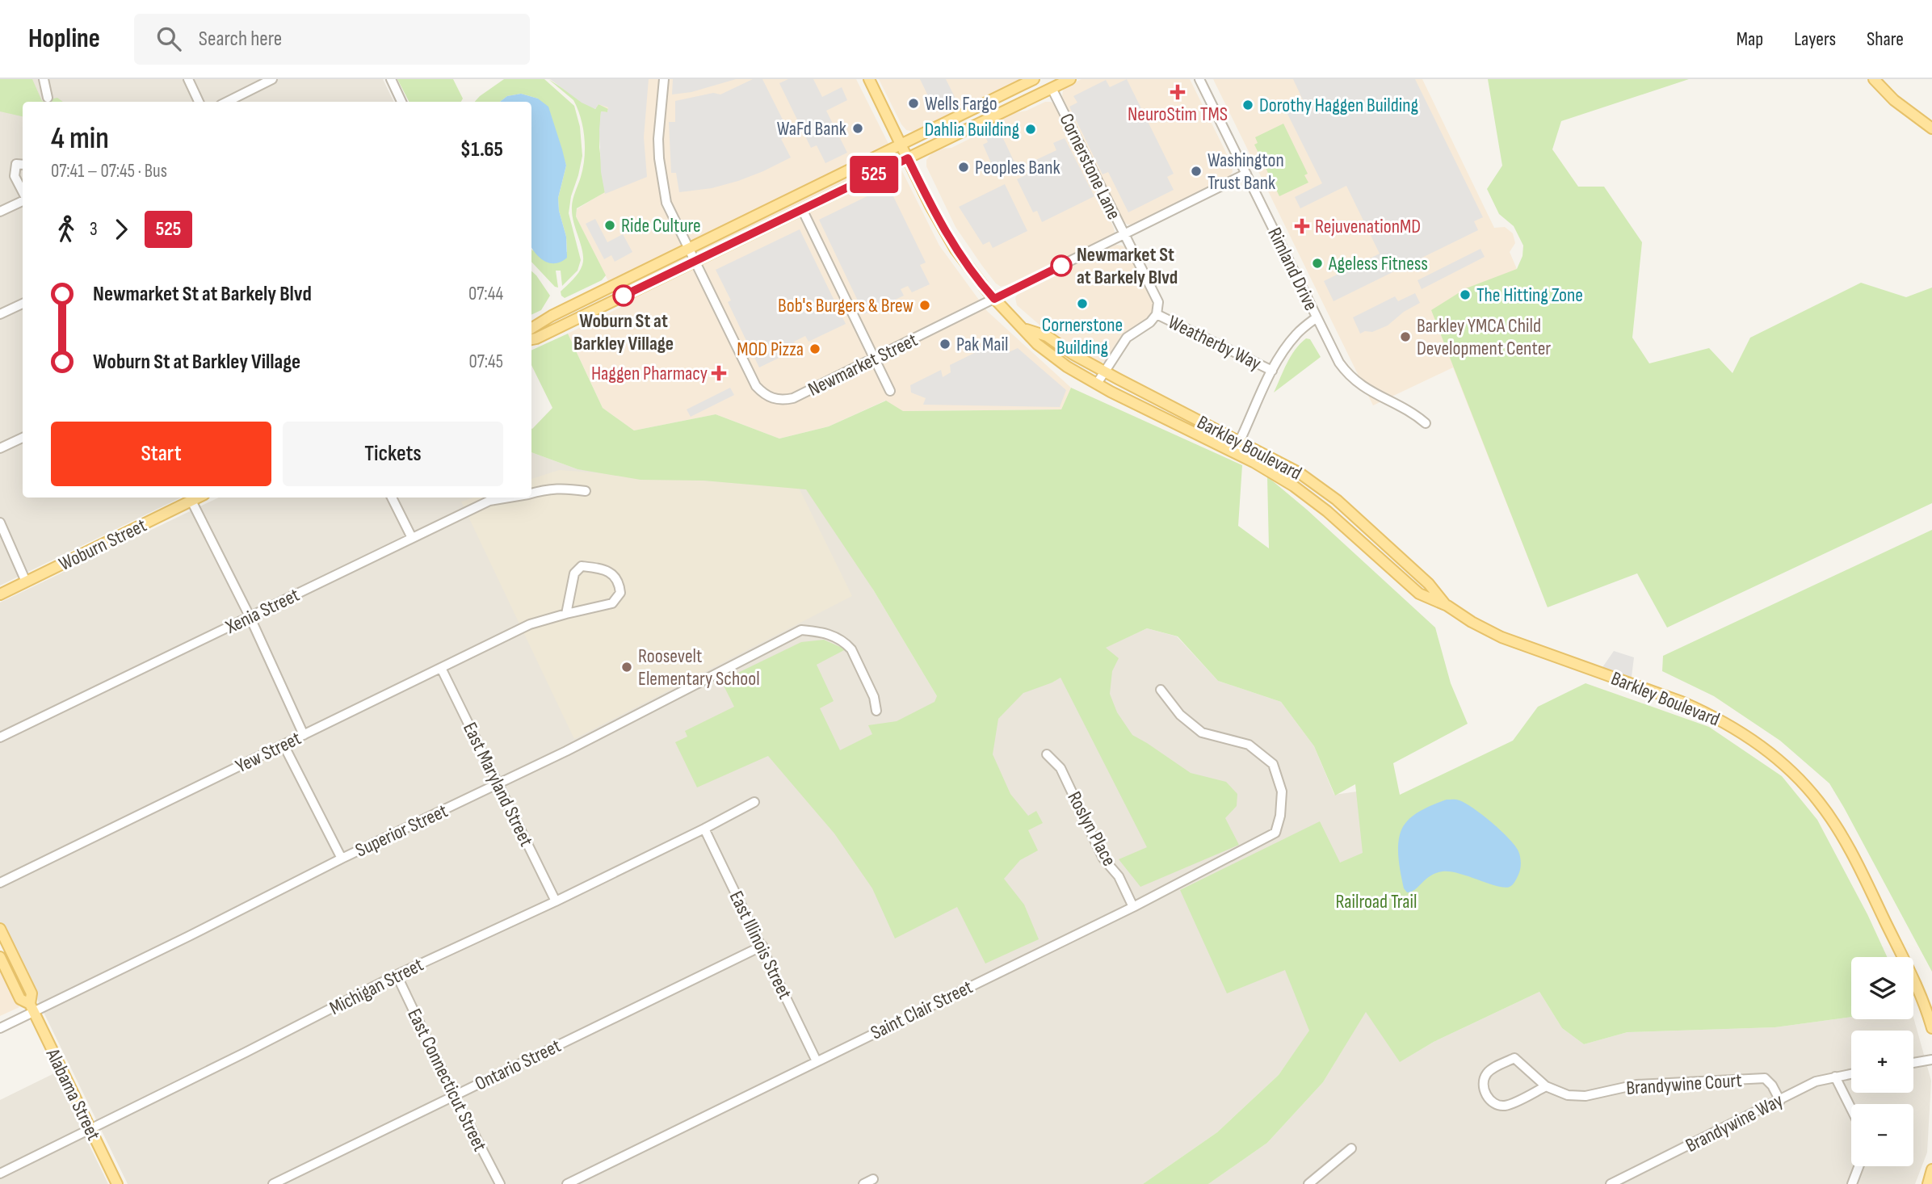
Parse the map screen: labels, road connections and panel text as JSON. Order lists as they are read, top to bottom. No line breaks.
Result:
{"streets":{"main road":["Barkley Boulevard","Woburn Street","Alabama Street"],"street":["Cornerstone Lane","Rimland Drive","Weatherby Way","Newmarket Street","Xenia Street","Yew Street","East Maryland Street","Roslyn Place","Superior Street","East Illinois Street","Michigan Street","Saint Clair Street","Ontario Street","East Connecticut Street","Brandywine Court","Brandywine Way"]},"crossings":[["Cornerstone Lane","Weatherby Way"],["Cornerstone Lane","Newmarket Street"],["Rimland Drive","Newmarket Street"],["Newmarket Street","Barkley Boulevard"],["Yew Street","East Maryland Street"],["East Maryland Street","Superior Street"],["East Maryland Street","Michigan Street"],["Roslyn Place","Saint Clair Street"],["Superior Street","Alabama Street"],["East Illinois Street","Michigan Street"],["East Illinois Street","Saint Clair Street"],["East Illinois Street","Ontario Street"],["Michigan Street","East Connecticut Street"],["Michigan Street","Alabama Street"],["Ontario Street","East Connecticut Street"],["Brandywine Court","Brandywine Way"]],"parks":["Railroad Trail"],"places":{"health":["NeuroStim TMS","RejuvenationMD","Haggen Pharmacy"],"other":["Wells Fargo","Dorothy Haggen Building","WaFd Bank","Dahlia Building","Peoples Bank","Washington Trust Bank","Ride Culture","Ageless Fitness","Newmarket St at Barkely Blvd","The Hitting Zone","Woburn St at Barkley Village","Cornerstone Building","Bob's Burgers & Brew","Barkley YMCA Child Development Center","Pak Mail","MOD Pizza","Roosevelt Elementary School"]},"lines":["bus line 525"],"page":{"header":"Hopline","search":"Search here","nav":["Map","Layers","Share"],"on_map":"525","heading":["4 min","07:41 – 07:45 · Bus","$1.65"],"legs":["3","525"],"list":[{"name":"Newmarket St at Barkely Blvd","value":"07:44"},{"name":"Woburn St at Barkley Village","value":"07:45"}],"buttons":["Start","Tickets"],"map_buttons":["+","−"]}}
